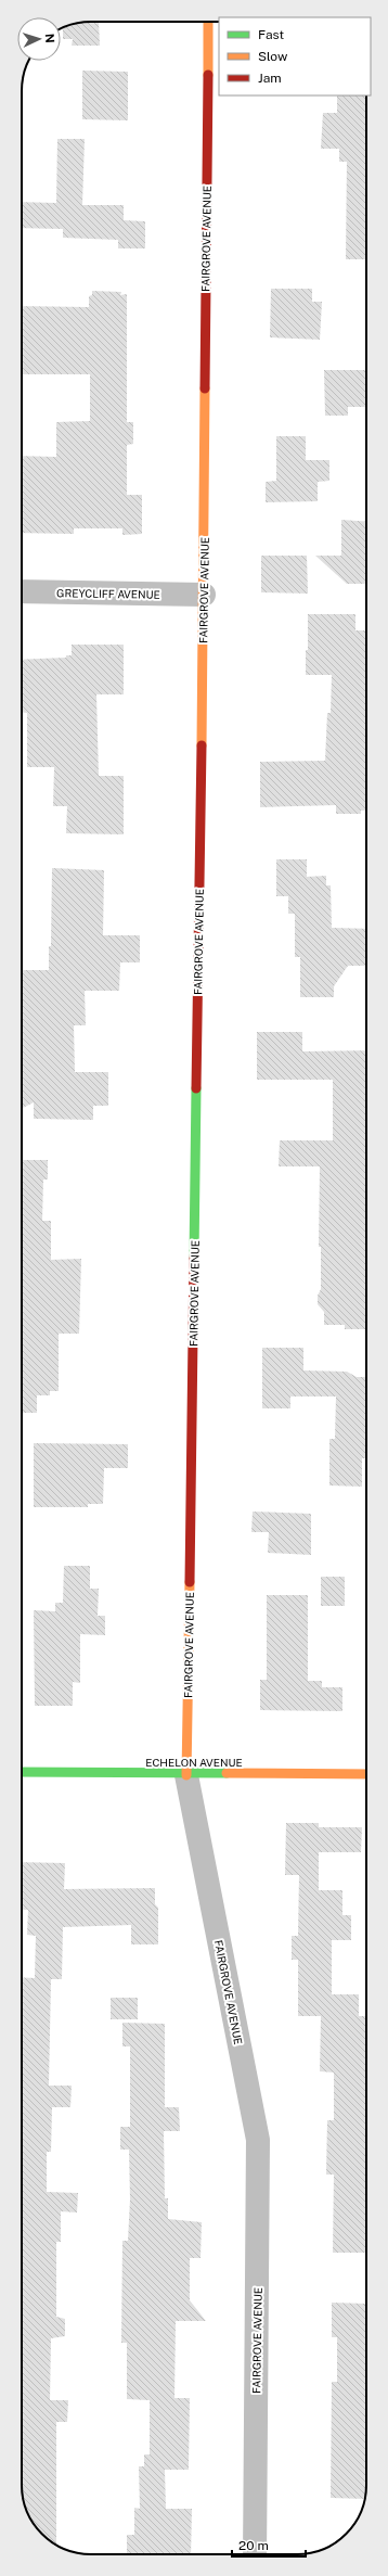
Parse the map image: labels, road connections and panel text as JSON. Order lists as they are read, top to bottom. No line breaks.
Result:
{"streets":{"street":["FAIRGROVE AVENUE","GREYCLIFF AVENUE","ECHELON AVENUE"]},"crossings":[["FAIRGROVE AVENUE","GREYCLIFF AVENUE"],["FAIRGROVE AVENUE","ECHELON AVENUE"]],"legend":["Fast","Slow","Jam"],"scale_bar":"20 m","north":"right"}
